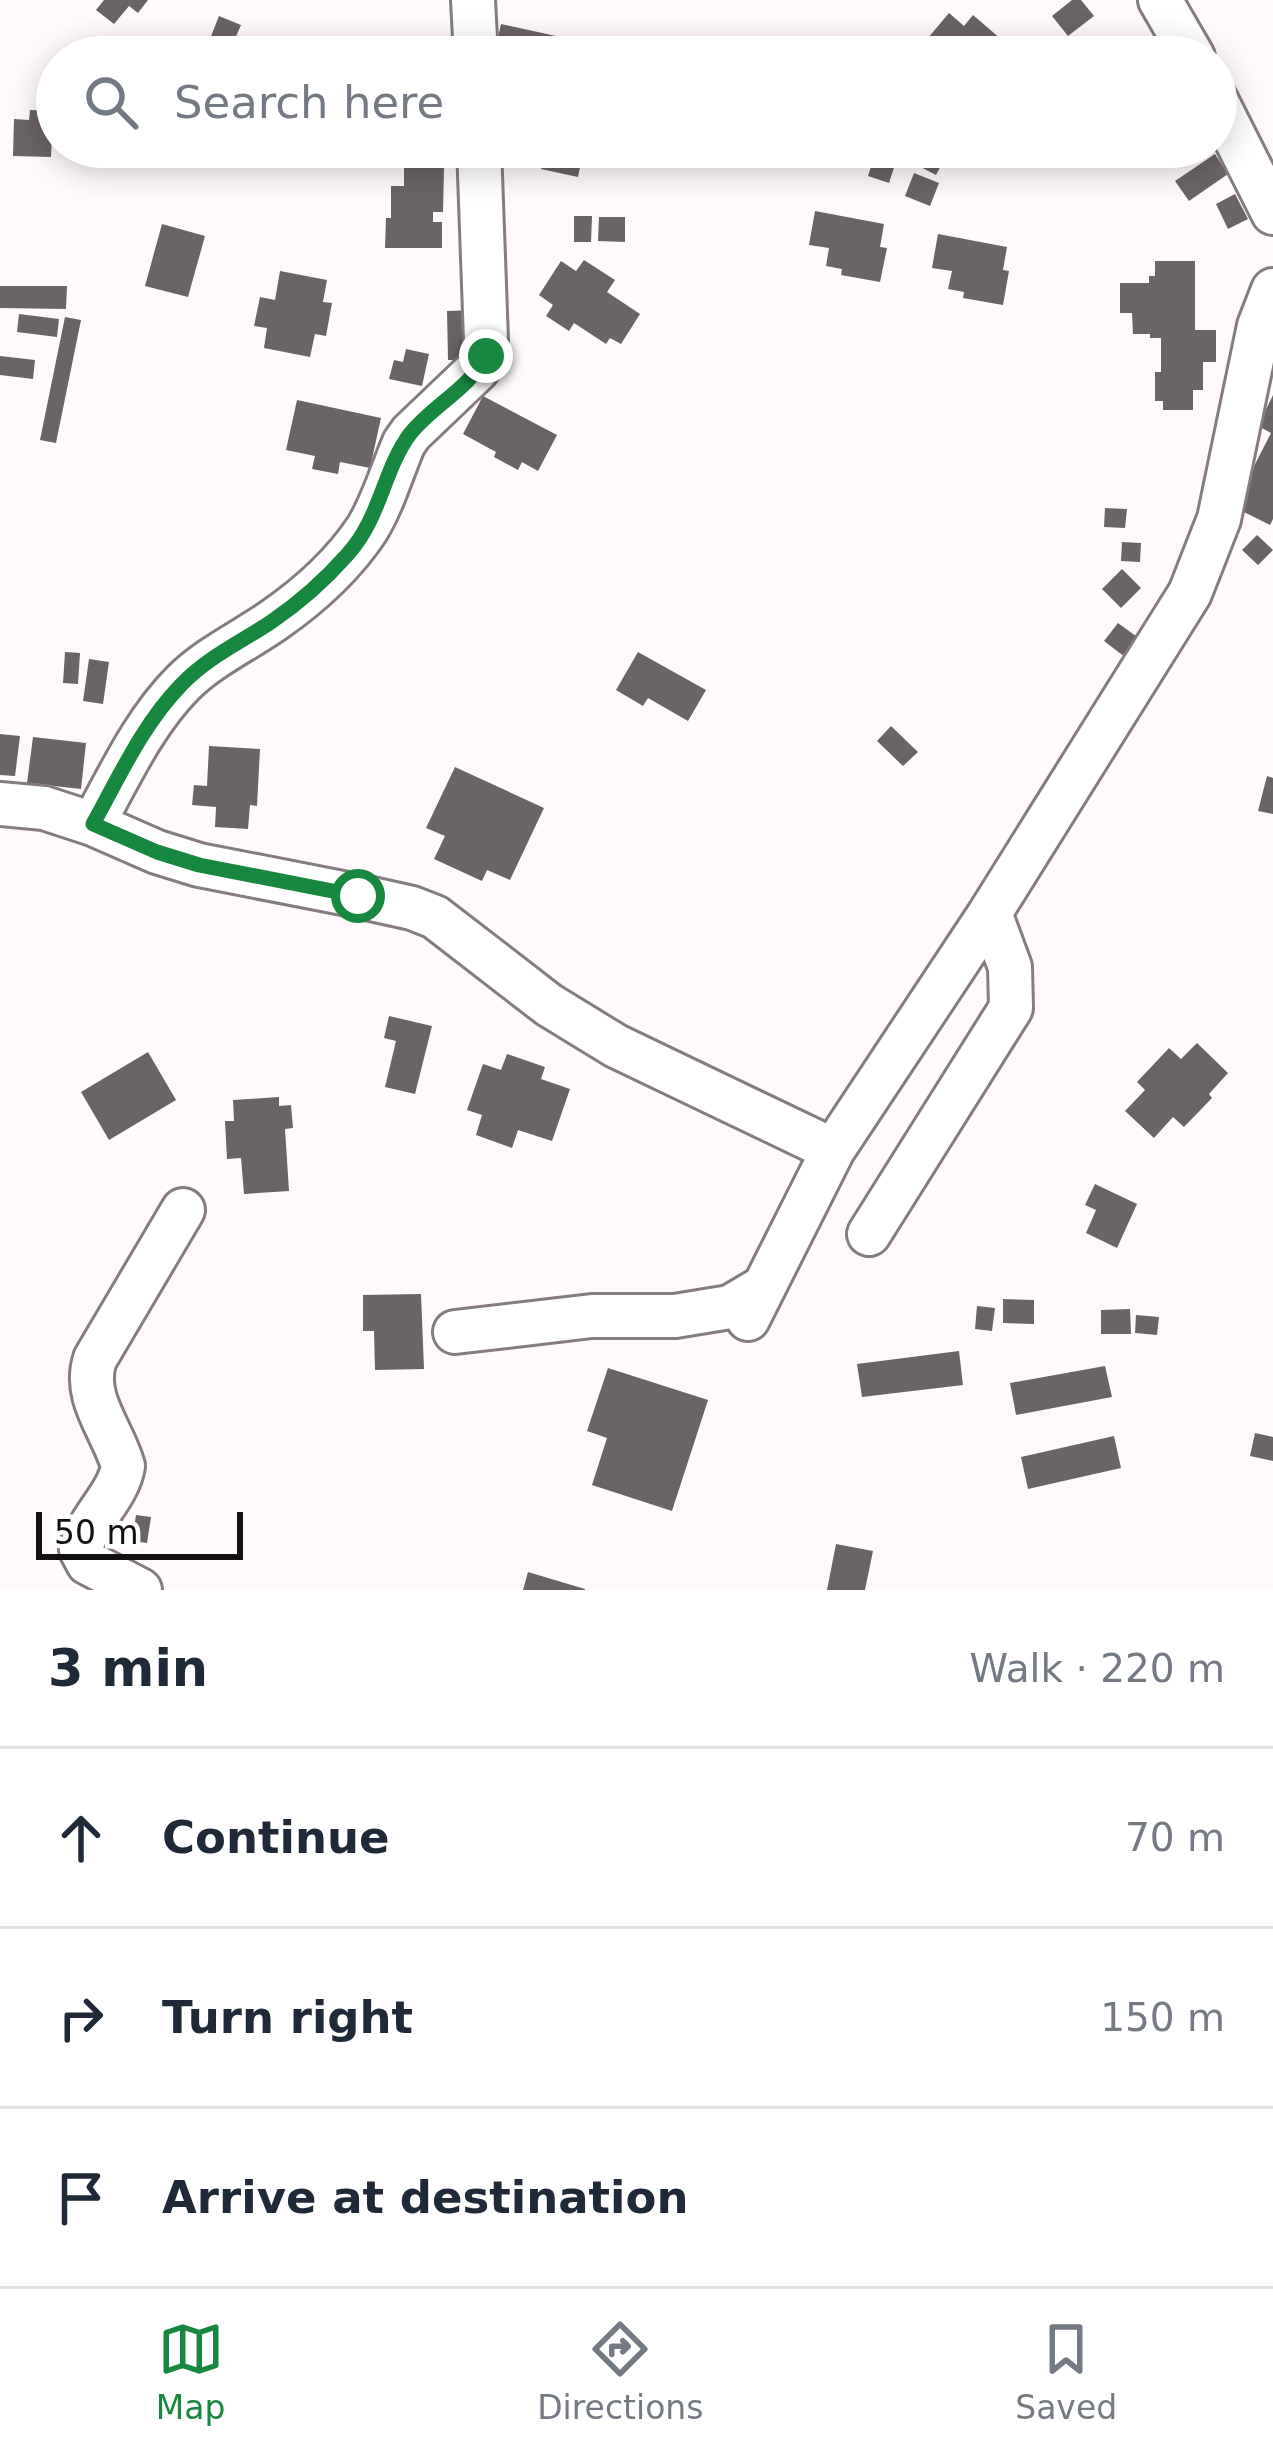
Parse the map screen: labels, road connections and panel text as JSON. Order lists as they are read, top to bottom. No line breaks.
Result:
{"scale_bar":"50 m","page":{"search":"Search here","scale":"50 m","heading":["3 min","Walk · 220 m"],"list":[["Continue","70 m"],["Turn right","150 m"],"Arrive at destination"],"nav":["Map","Directions","Saved"]}}
